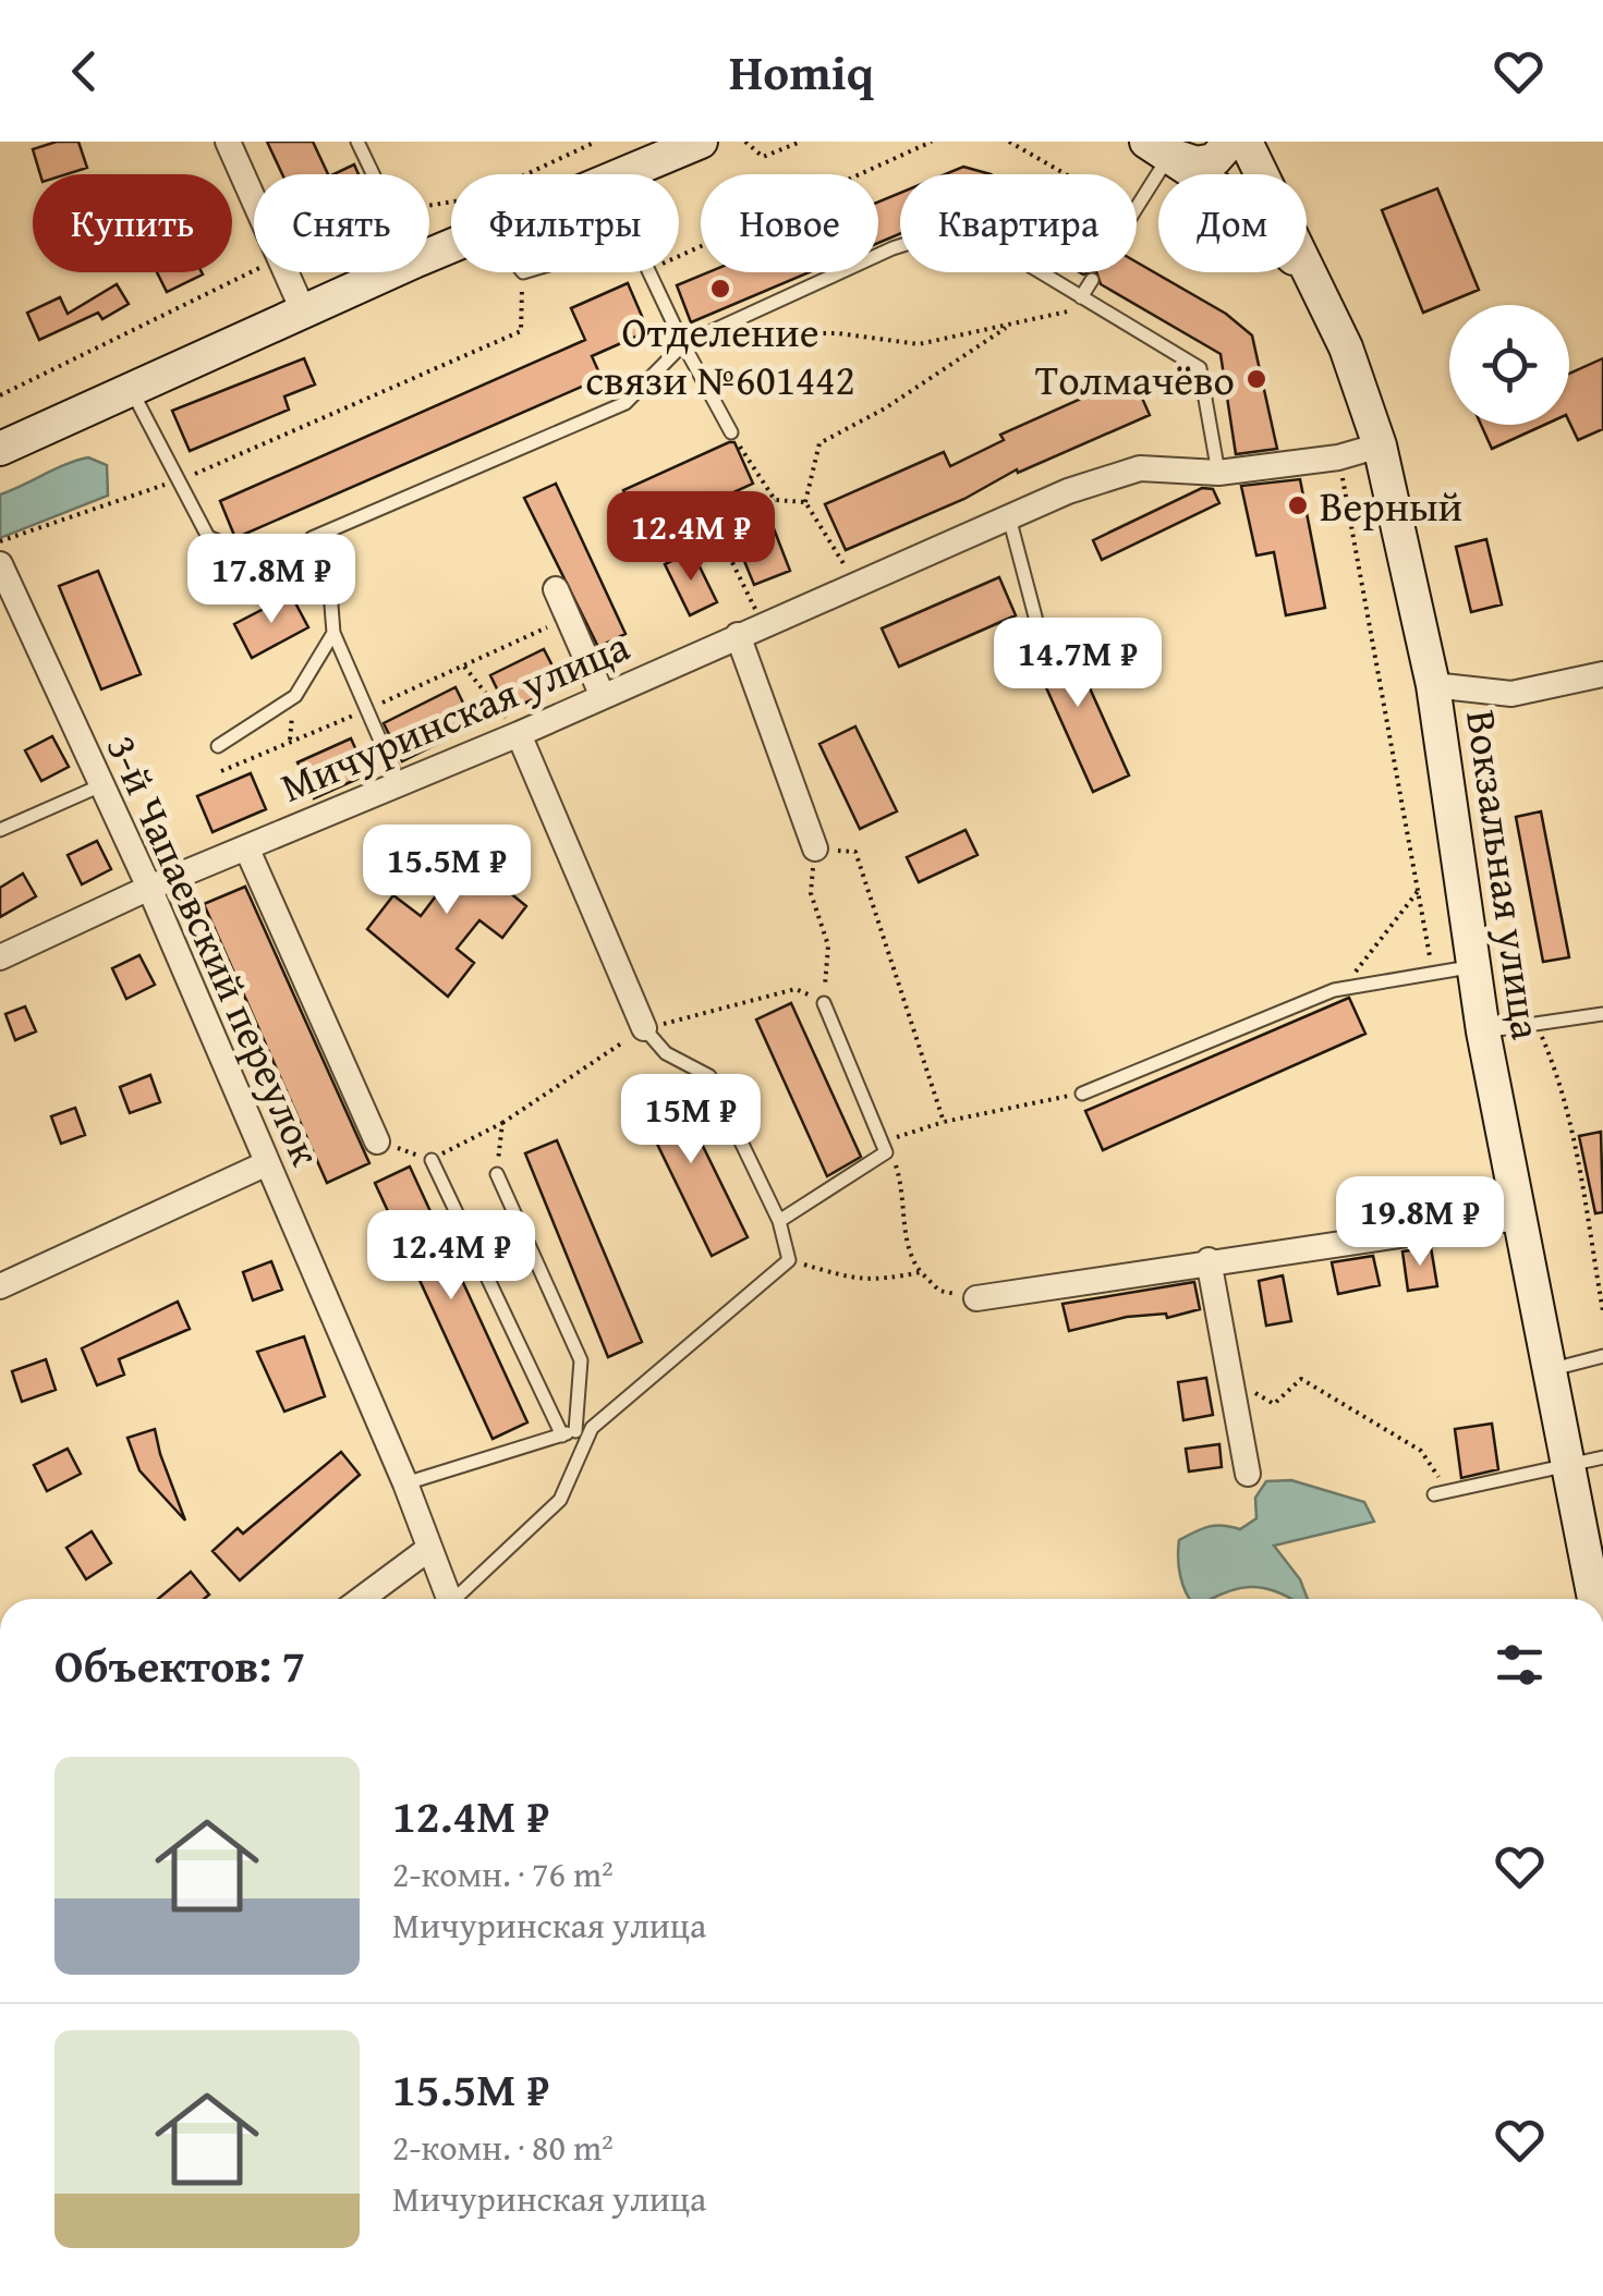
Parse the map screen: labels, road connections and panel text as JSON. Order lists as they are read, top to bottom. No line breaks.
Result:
{"streets":{"main road":["Вокзальная улица"],"street":["Мичуринская улица","3-й Чапаевский переулок"]},"crossings":[["Мичуринская улица","Вокзальная улица"],["Мичуринская улица","3-й Чапаевский переулок"]],"places":["Отделение связи №601442","Толмачёво","Верный"],"page":{"header":"Homiq","chip":["Купить","Снять","Фильтры","Новое","Квартира","Дом"],"price":["12.4M ₽","17.8M ₽","14.7M ₽","15.5M ₽","15M ₽","19.8M ₽","12.4M ₽"],"heading":"Объектов: 7","list":[{"name":"12.4M ₽","note":"2-комн. · 76 m² · Мичуринская улица"},{"name":"15.5M ₽","note":"2-комн. · 80 m² · Мичуринская улица"}]}}
